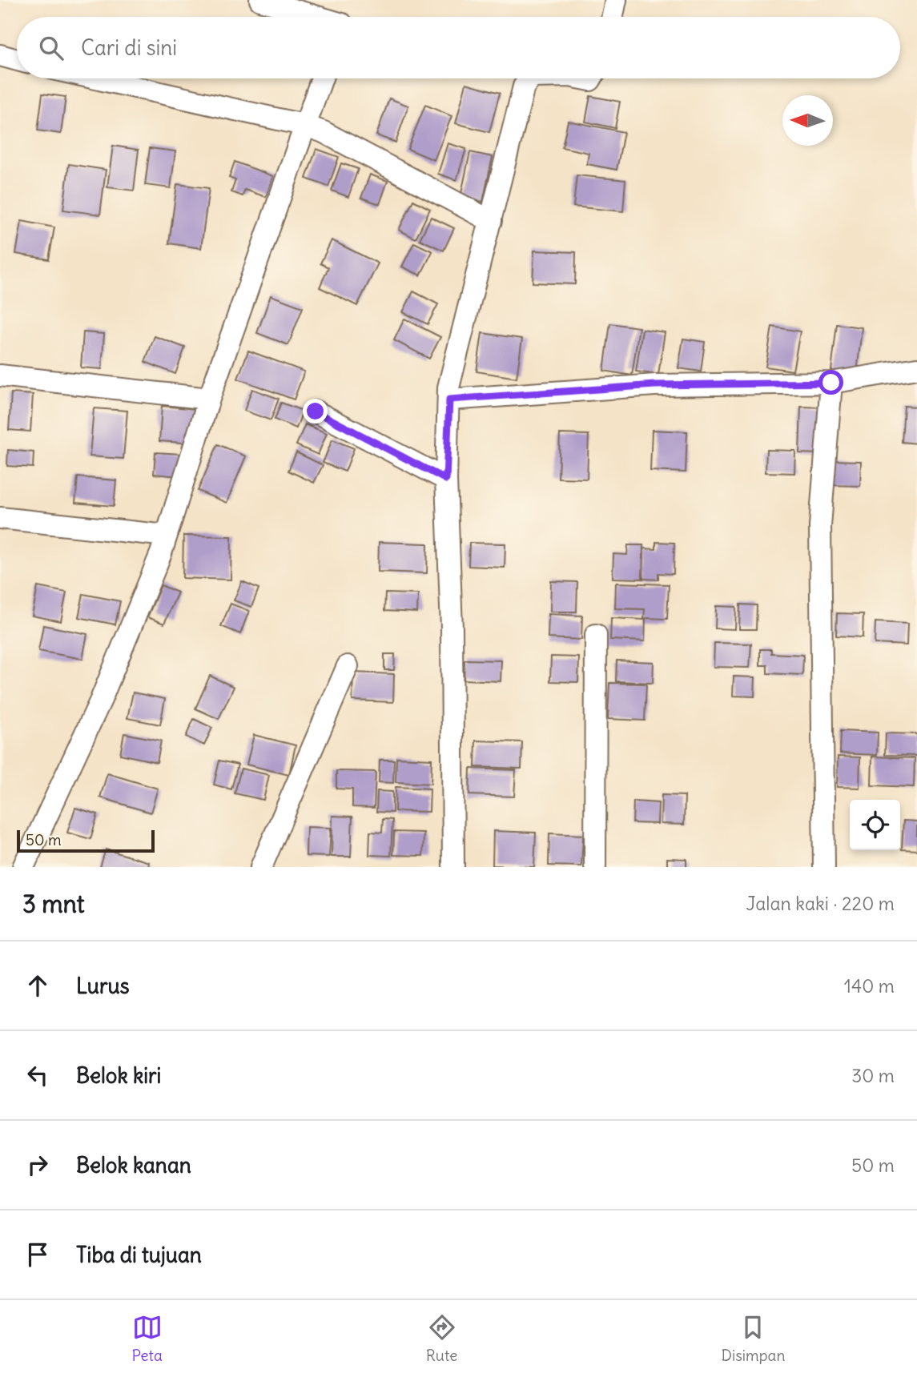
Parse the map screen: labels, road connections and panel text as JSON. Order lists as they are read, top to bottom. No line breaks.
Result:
{"scale_bar":"50 m","north":"left","page":{"search":"Cari di sini","scale":"50 m","heading":["3 mnt","Jalan kaki · 220 m"],"list":[["Lurus","140 m"],["Belok kiri","30 m"],["Belok kanan","50 m"],"Tiba di tujuan"],"nav":["Peta","Rute","Disimpan"]}}
